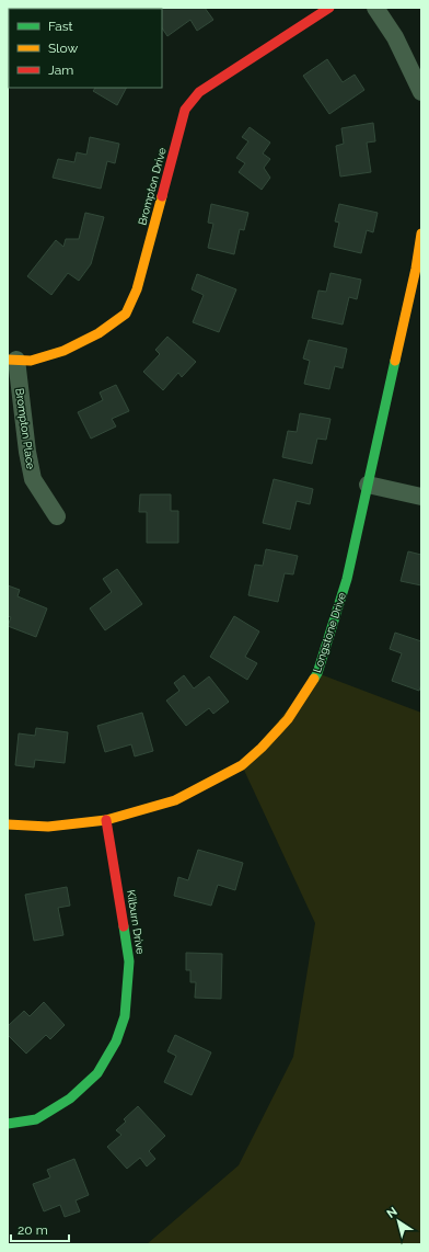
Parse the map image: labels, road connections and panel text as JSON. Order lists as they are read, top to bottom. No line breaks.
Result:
{"streets":{"street":["Brompton Drive","Brompton Place","Longstone Drive","Kilburn Drive"]},"crossings":[["Brompton Drive","Brompton Place"],["Longstone Drive","Kilburn Drive"]],"legend":["Fast","Slow","Jam"],"scale_bar":"20 m","north":"top left"}
